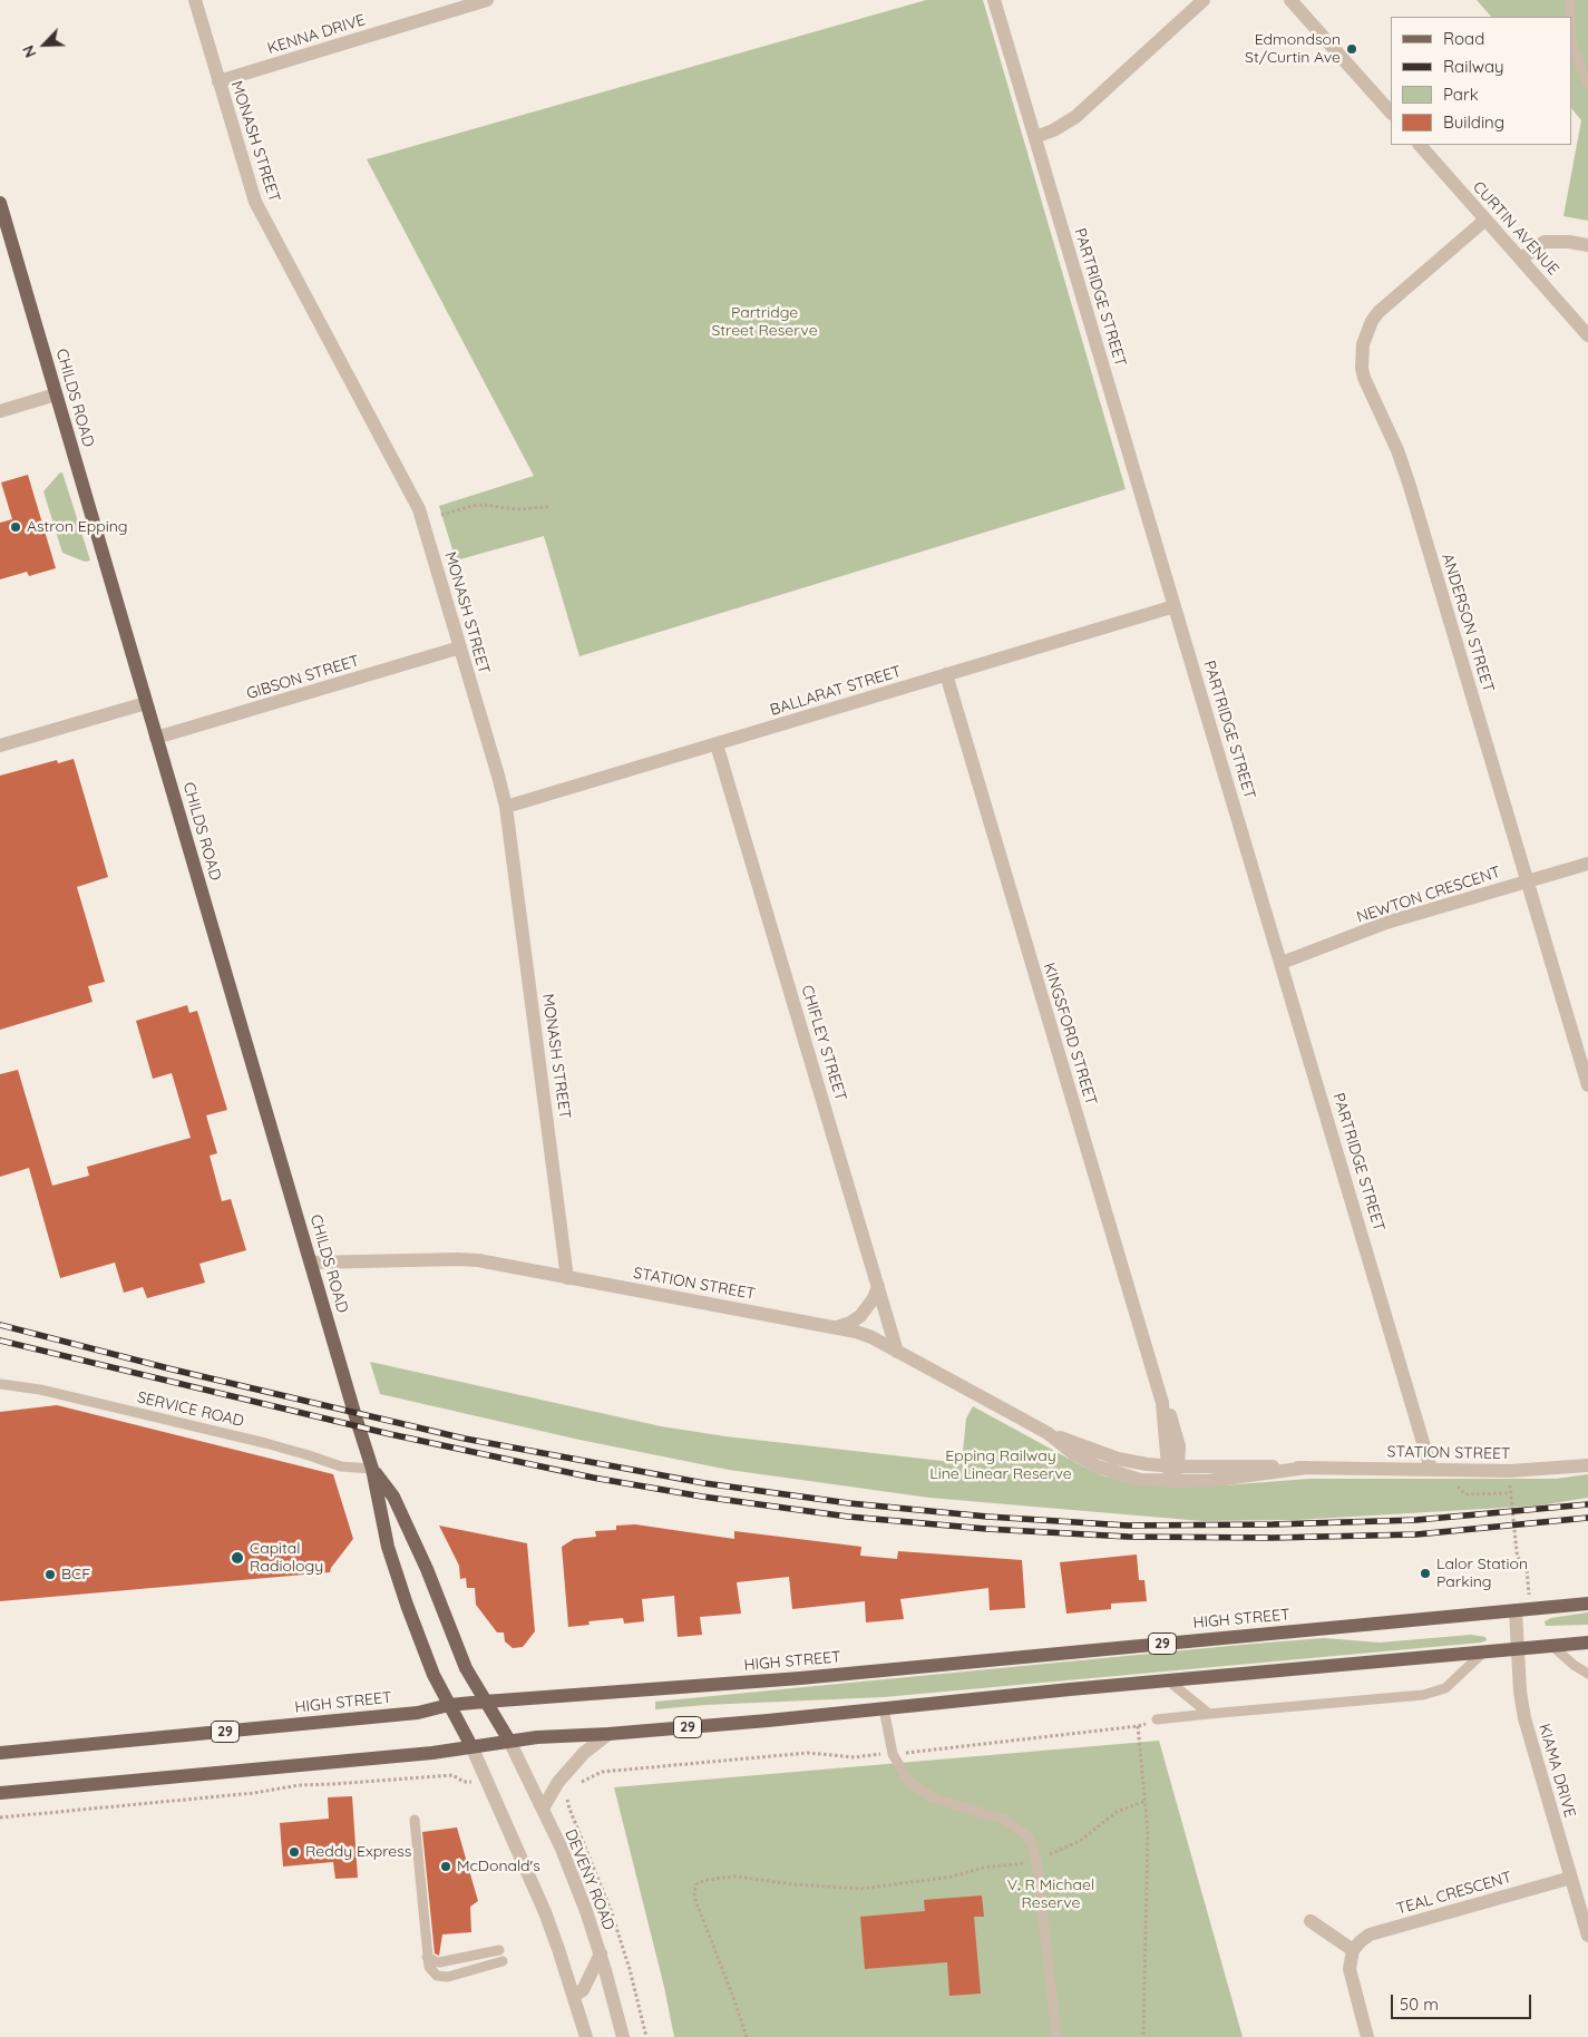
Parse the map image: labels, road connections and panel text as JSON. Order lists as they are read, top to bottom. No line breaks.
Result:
{"streets":{"main road":["CHILDS ROAD","HIGH STREET","29"],"street":["KENNA DRIVE","MONASH STREET","CURTIN AVENUE","PARTRIDGE STREET","ANDERSON STREET","GIBSON STREET","BALLARAT STREET","NEWTON CRESCENT","KINGSFORD STREET","CHIFLEY STREET","STATION STREET","KIAMA DRIVE","DEVENY ROAD","TEAL CRESCENT"],"lane":["SERVICE ROAD"]},"crossings":[["KENNA DRIVE","MONASH STREET"],["MONASH STREET","GIBSON STREET"],["MONASH STREET","BALLARAT STREET"],["MONASH STREET","STATION STREET"],["CURTIN AVENUE","ANDERSON STREET"],["PARTRIDGE STREET","BALLARAT STREET"],["PARTRIDGE STREET","NEWTON CRESCENT"],["PARTRIDGE STREET","STATION STREET"],["CHILDS ROAD","GIBSON STREET"],["CHILDS ROAD","STATION STREET"],["CHILDS ROAD","SERVICE ROAD"],["CHILDS ROAD","HIGH STREET"],["CHILDS ROAD","29"],["CHILDS ROAD","DEVENY ROAD"],["ANDERSON STREET","NEWTON CRESCENT"],["BALLARAT STREET","KINGSFORD STREET"],["BALLARAT STREET","CHIFLEY STREET"],["KINGSFORD STREET","STATION STREET"],["CHIFLEY STREET","STATION STREET"],["HIGH STREET","KIAMA DRIVE"],["29","KIAMA DRIVE"],["29","DEVENY ROAD"],["KIAMA DRIVE","TEAL CRESCENT"]],"parks":["Partridge Street Reserve","Epping Railway Line Linear Reserve","V. R Michael Reserve"],"places":["Edmondson St/Curtin Ave","Astron Epping","Capital Radiology","Lalor Station Parking","BCF","Reddy Express","McDonald's"],"legend":["Road","Railway","Park","Building"],"scale_bar":"50 m","north":"bottom left"}
